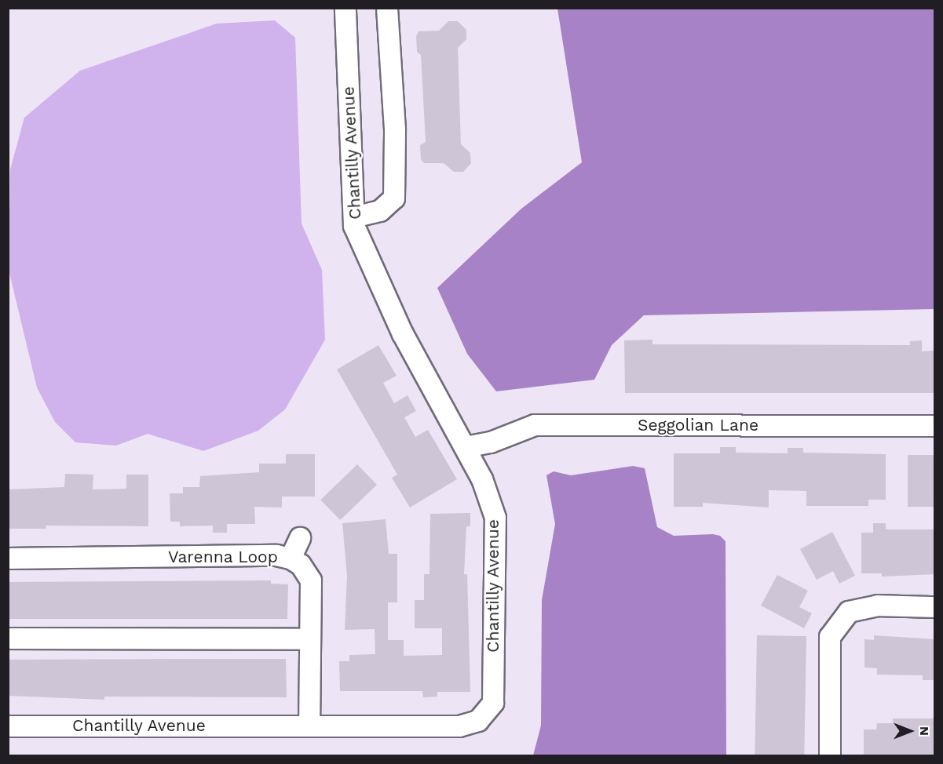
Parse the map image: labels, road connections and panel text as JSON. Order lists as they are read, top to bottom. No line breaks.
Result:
{"streets":{"street":["Chantilly Avenue","Seggolian Lane","Varenna Loop"]},"crossings":[["Chantilly Avenue","Seggolian Lane"],["Chantilly Avenue","Varenna Loop"]],"north":"right"}
